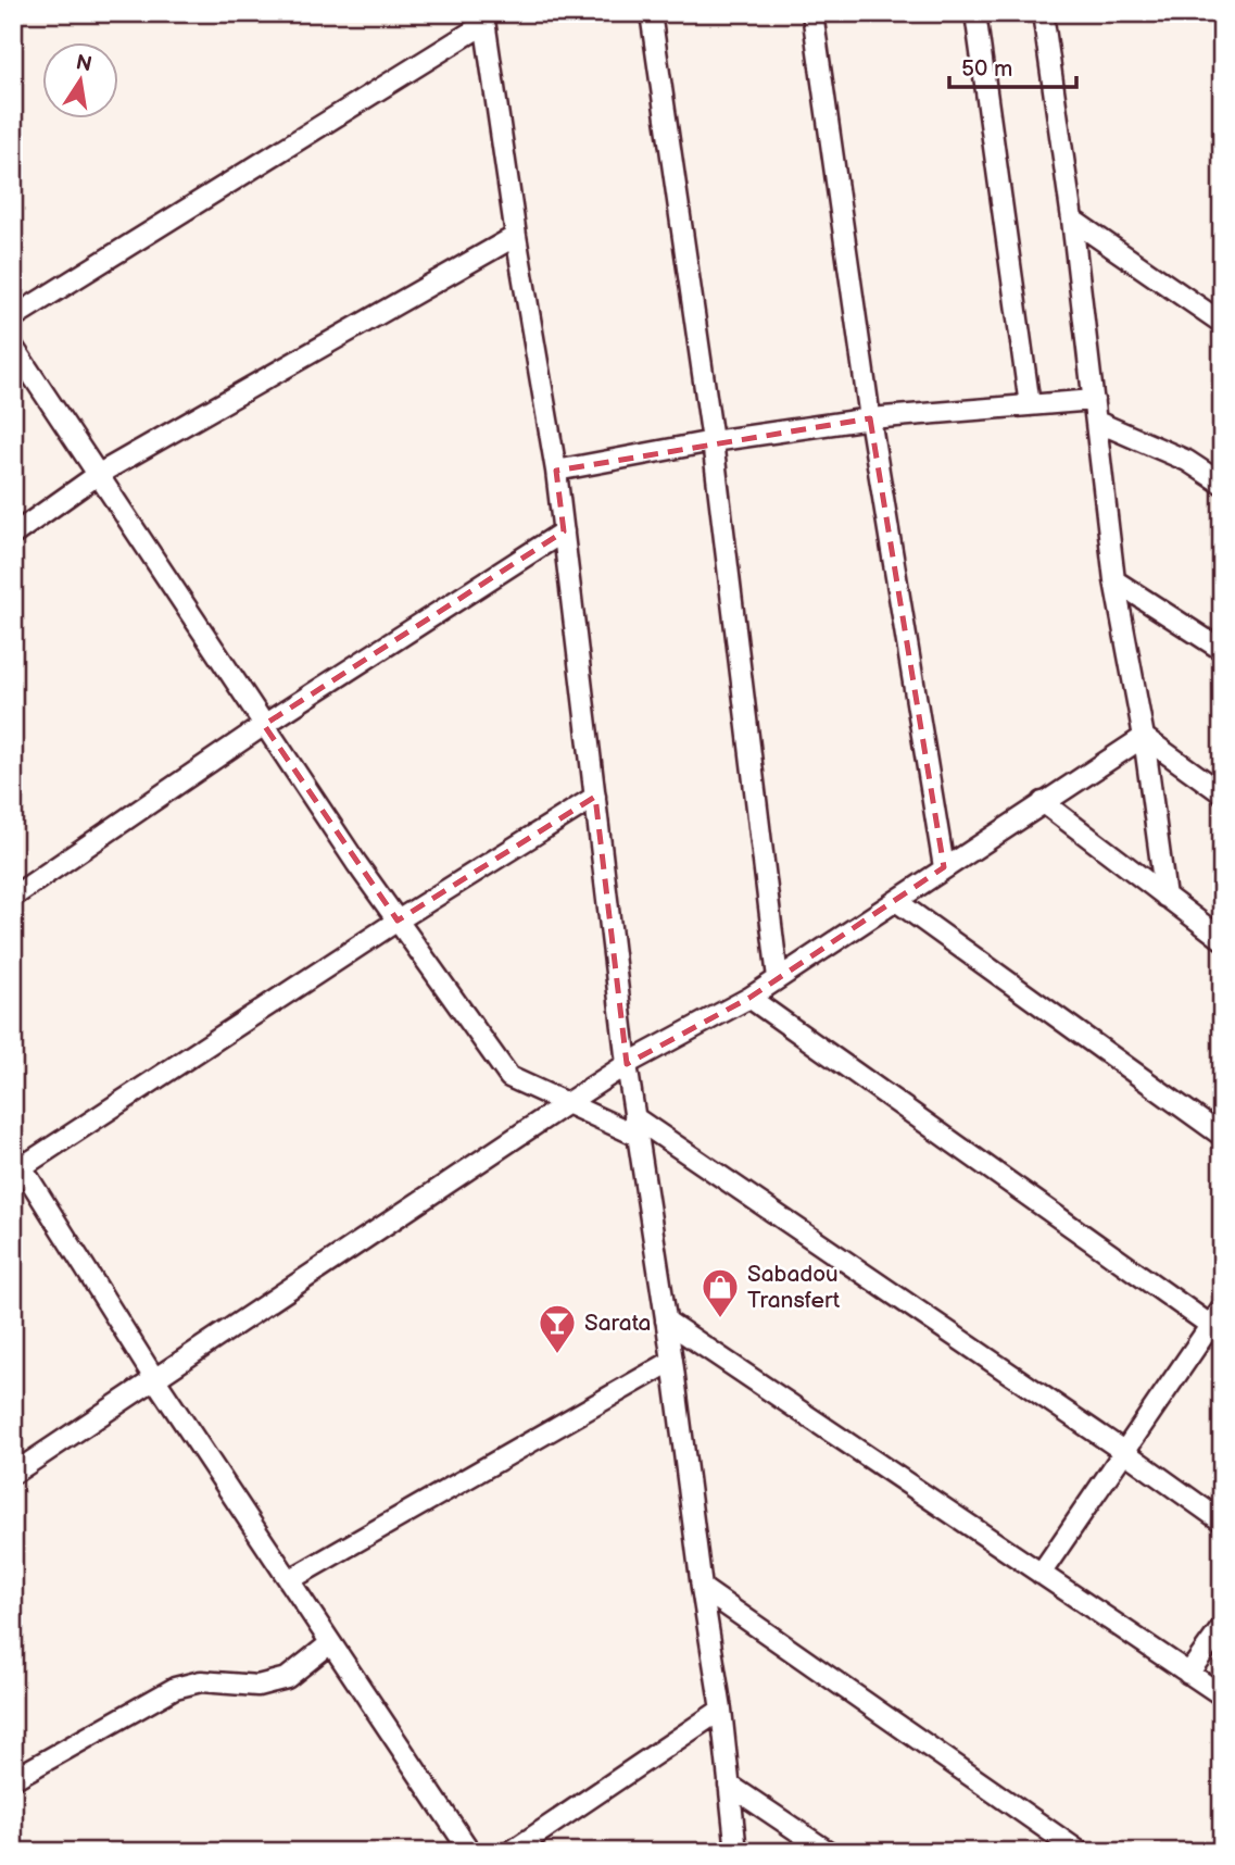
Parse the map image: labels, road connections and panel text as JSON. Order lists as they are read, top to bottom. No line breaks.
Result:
{"places":{"shop":["Sabadou Transfert"],"bar":["Sarata"]},"scale_bar":"50 m","north":"top"}
